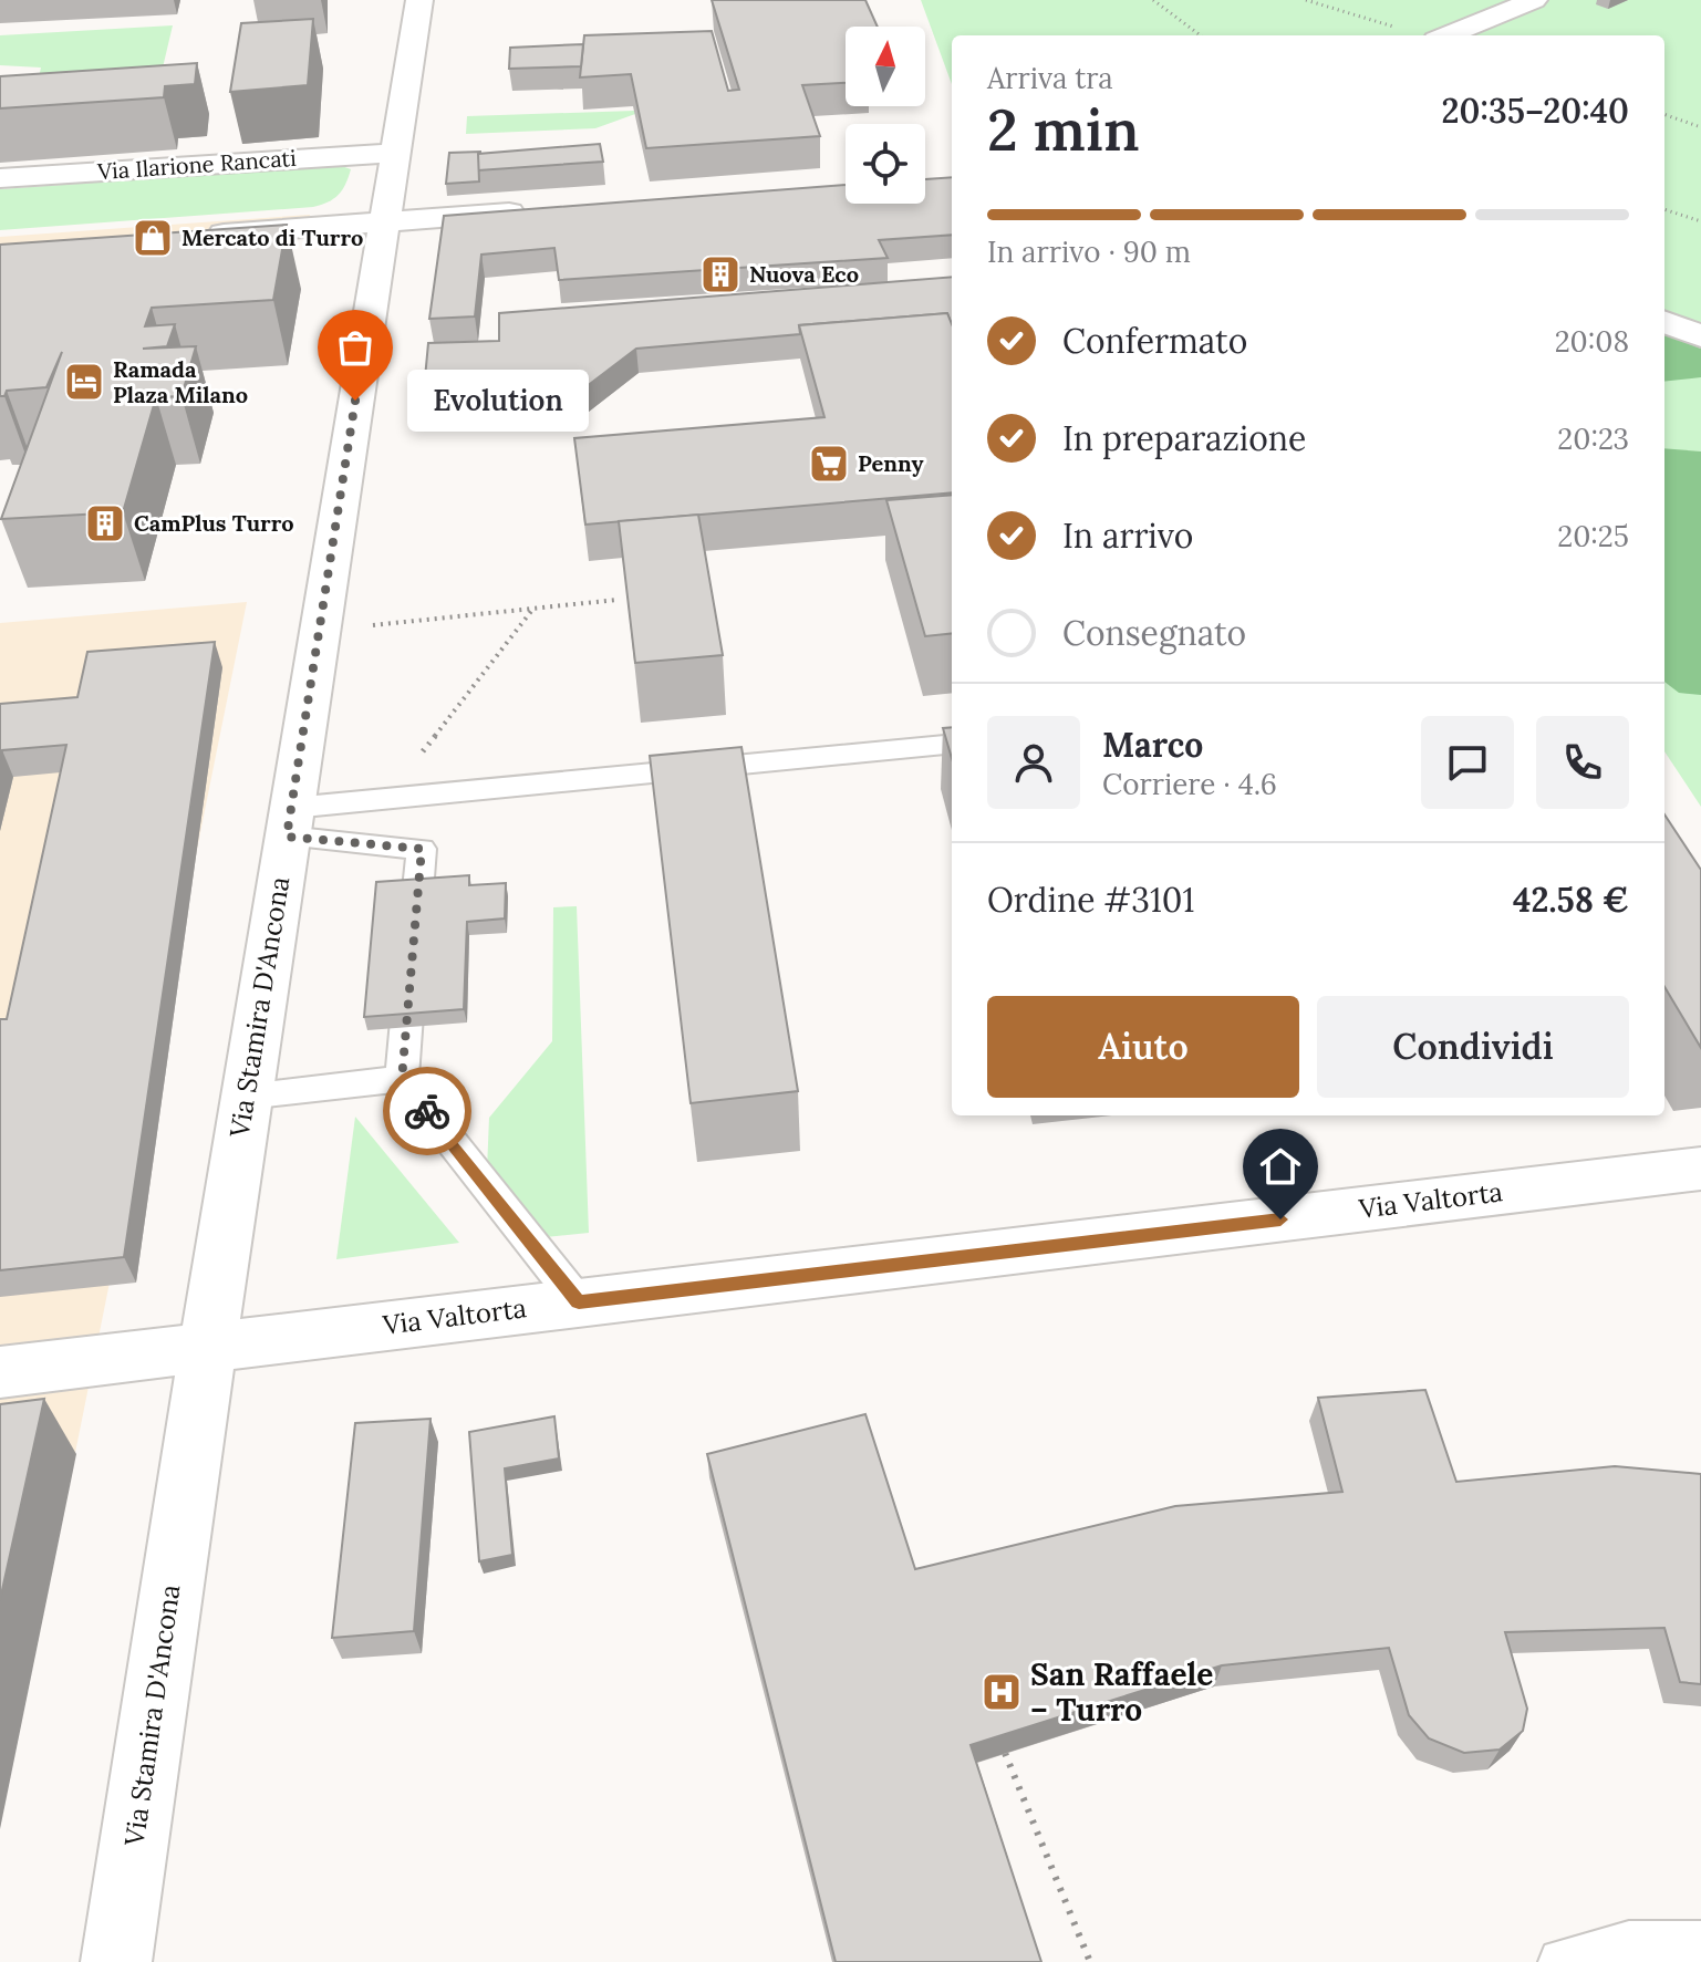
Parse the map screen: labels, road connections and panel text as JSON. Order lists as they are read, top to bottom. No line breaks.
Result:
{"streets":{"street":["Via Ilarione Rancati","Via Stamira D'Ancona","Via Valtorta"]},"crossings":[["Via Ilarione Rancati","Via Stamira D'Ancona"],["Via Stamira D'Ancona","Via Valtorta"]],"places":{"shop":["Mercato di Turro"],"building":["Nuova Eco","CamPlus Turro"],"hotel":["Ramada Plaza Milano"],"other":["Evolution"],"supermarket":["Penny"],"hospital":["San Raffaele – Turro"]},"north":"top","page":{"heading":["2 min","Arriva tra","20:35–20:40"],"panel":["Marco","Corriere · 4.6","Ordine #3101","42.58 €"],"bar":"In arrivo · 90 m","list":[["Confermato","20:08"],["In preparazione","20:23"],["In arrivo","20:25"],"Consegnato"],"bubble":"Evolution","buttons":["Aiuto","Condividi"]}}
